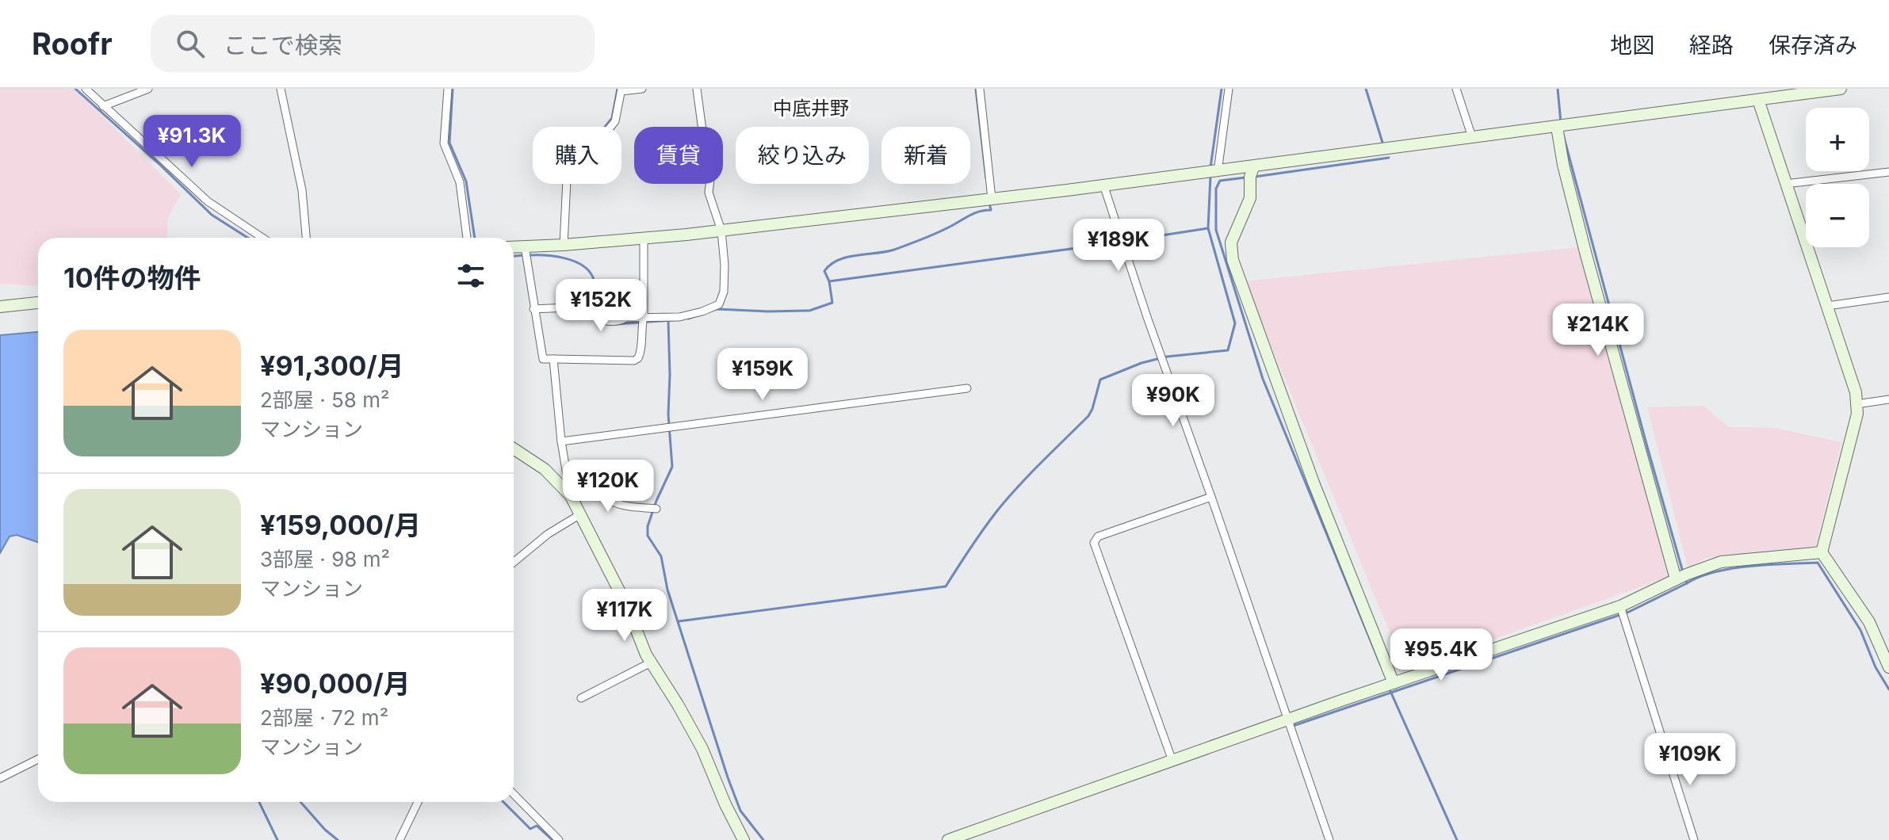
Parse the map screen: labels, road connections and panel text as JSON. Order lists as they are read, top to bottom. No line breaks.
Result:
{"districts":["中底井野"],"page":{"header":"Roofr","search":"ここで検索","nav":["地図","経路","保存済み"],"map_buttons":["+","−"],"price":["¥91.3K","¥189K","¥152K","¥214K","¥159K","¥90K","¥120K","¥117K","¥95.4K","¥109K"],"chip":["購入","賃貸","絞り込み","新着"],"heading":"10件の物件","list":[{"name":"¥91,300/月","note":"2部屋 · 58 m² · マンション"},{"name":"¥159,000/月","note":"3部屋 · 98 m² · マンション"},{"name":"¥90,000/月","note":"2部屋 · 72 m² · マンション"}]}}
